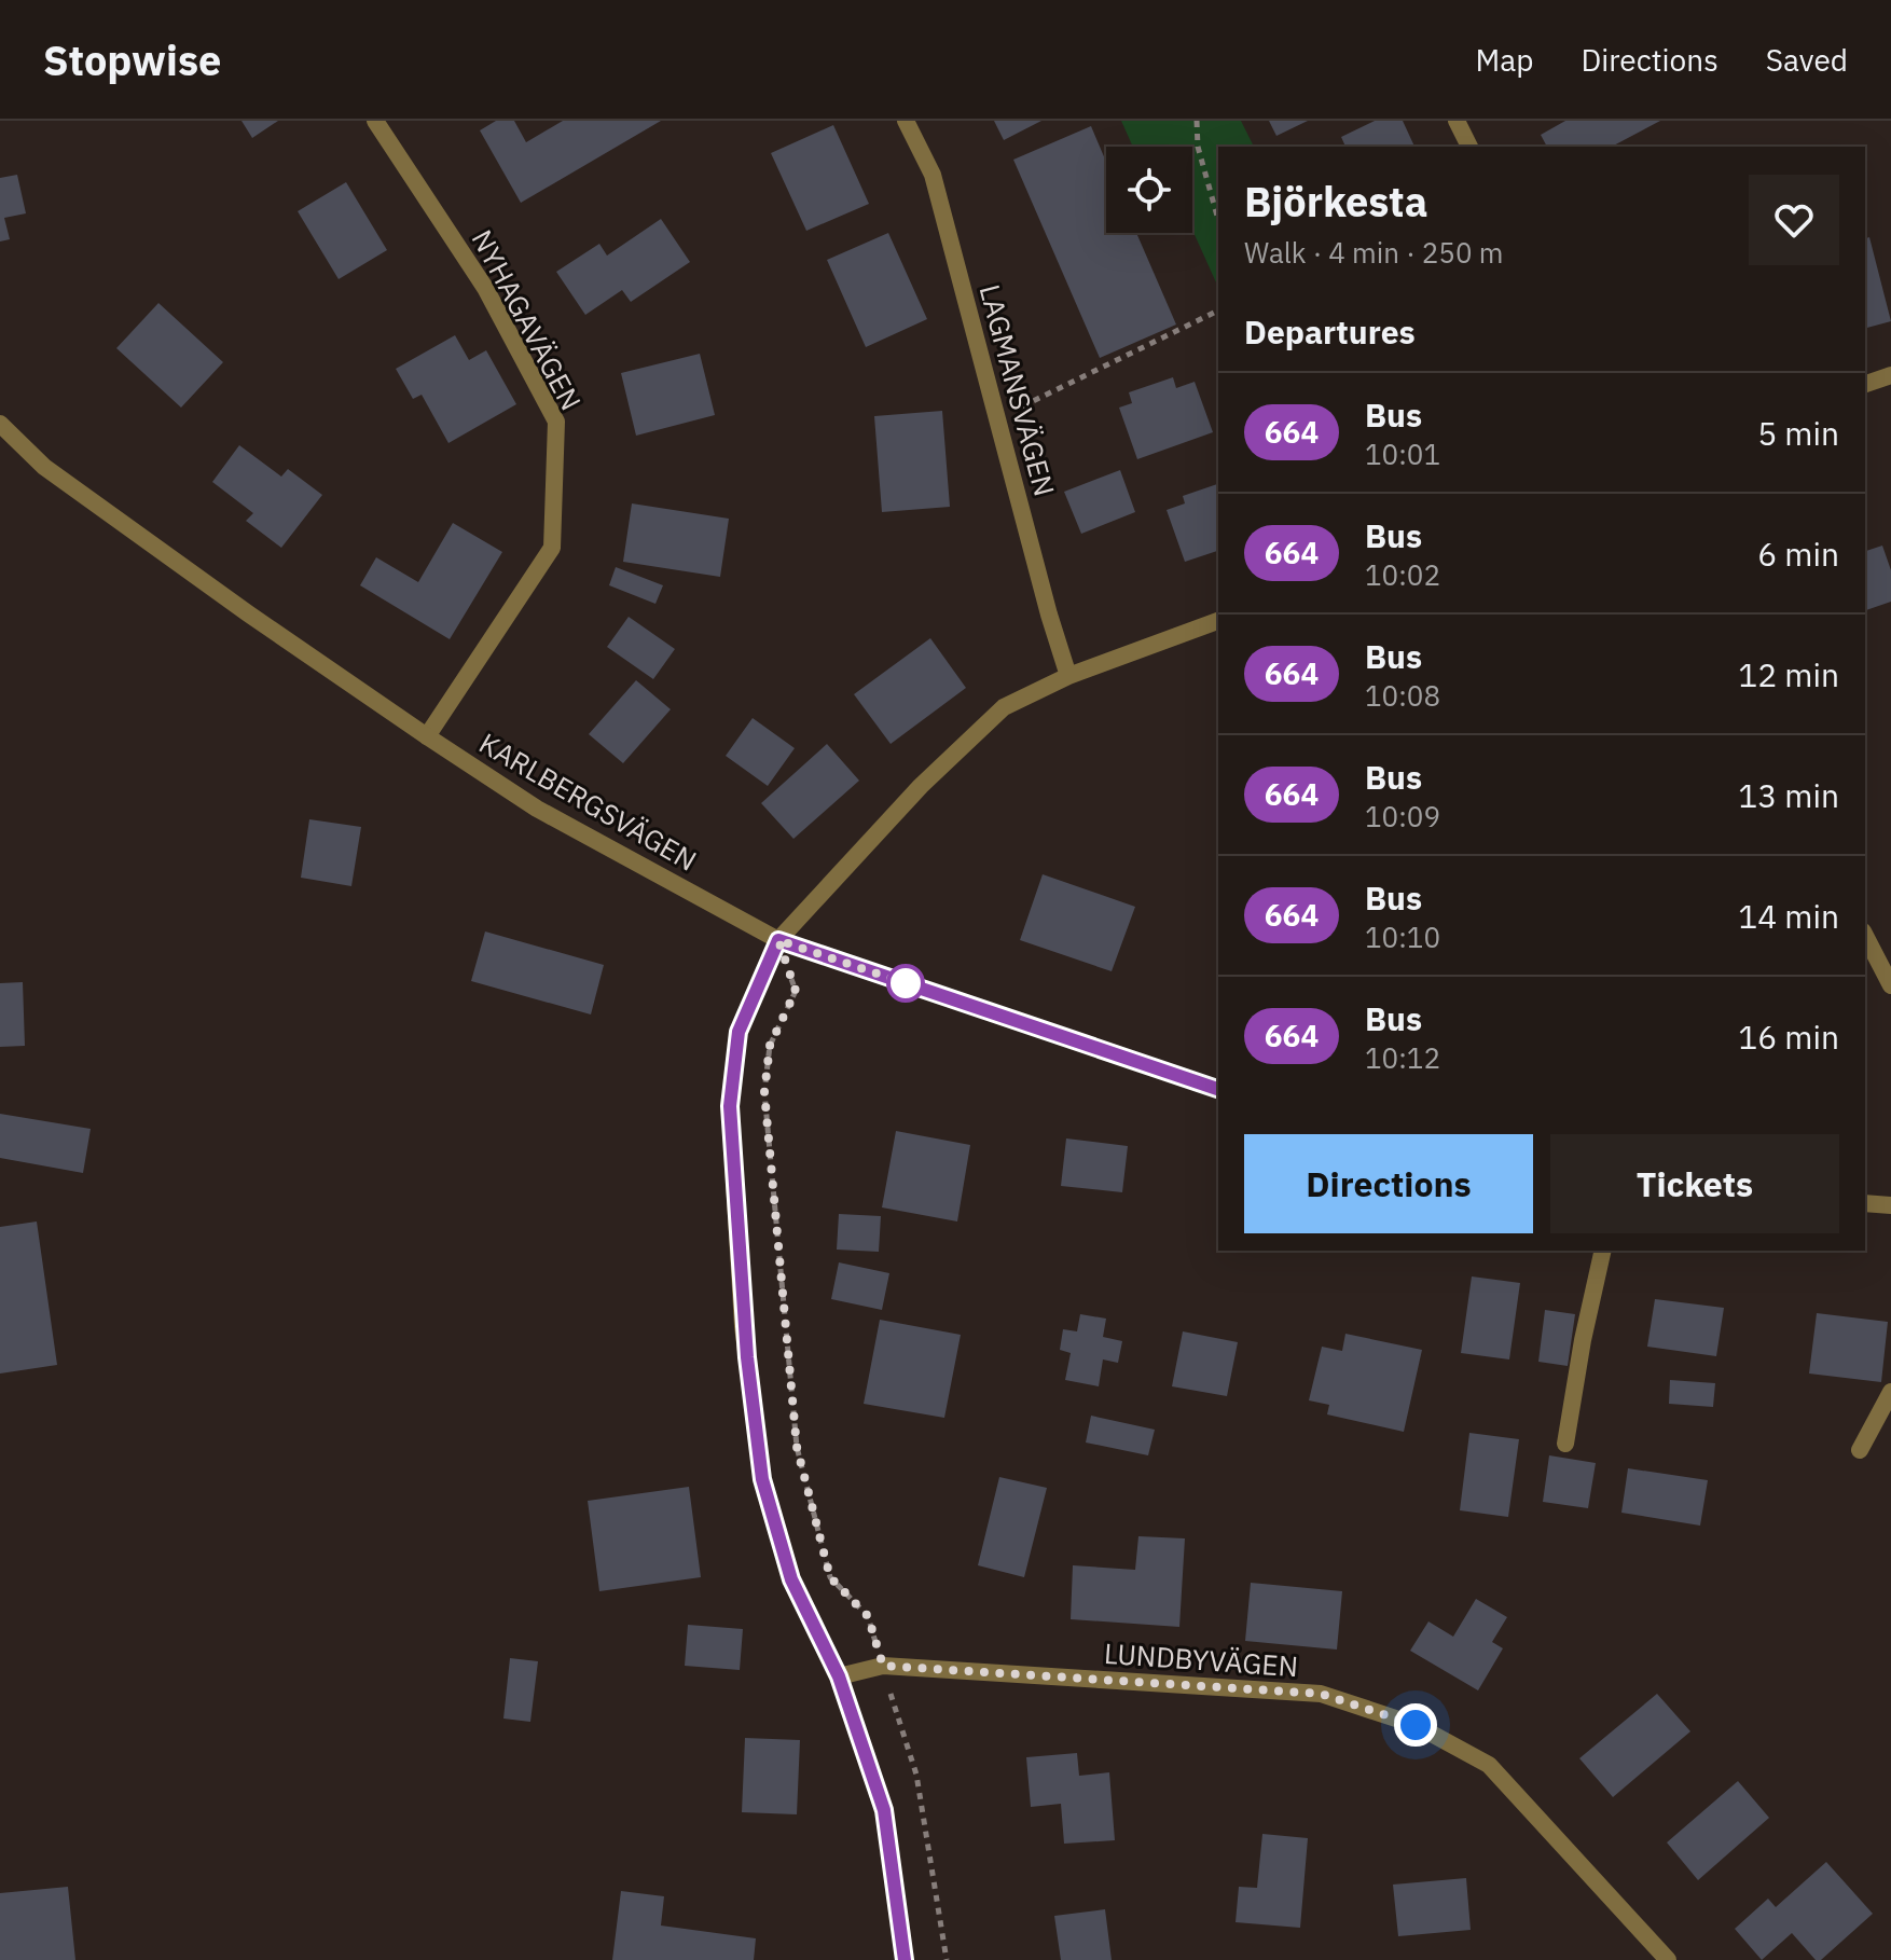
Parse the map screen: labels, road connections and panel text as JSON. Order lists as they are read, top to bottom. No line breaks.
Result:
{"streets":{"street":["NYHAGAVÄGEN","LAGMANSVÄGEN","KARLBERGSVÄGEN","LUNDBYVÄGEN"]},"crossings":[["NYHAGAVÄGEN","KARLBERGSVÄGEN"]],"lines":["bus line 664"],"page":{"header":"Stopwise","nav":["Map","Directions","Saved"],"heading":[["Björkesta","Walk · 4 min · 250 m"],"Departures"],"list":[{"mark":"664","name":"Bus","note":"10:01","value":"5 min"},{"mark":"664","name":"Bus","note":"10:02","value":"6 min"},{"mark":"664","name":"Bus","note":"10:08","value":"12 min"},{"mark":"664","name":"Bus","note":"10:09","value":"13 min"},{"mark":"664","name":"Bus","note":"10:10","value":"14 min"},{"mark":"664","name":"Bus","note":"10:12","value":"16 min"}],"buttons":["Directions","Tickets"]}}
